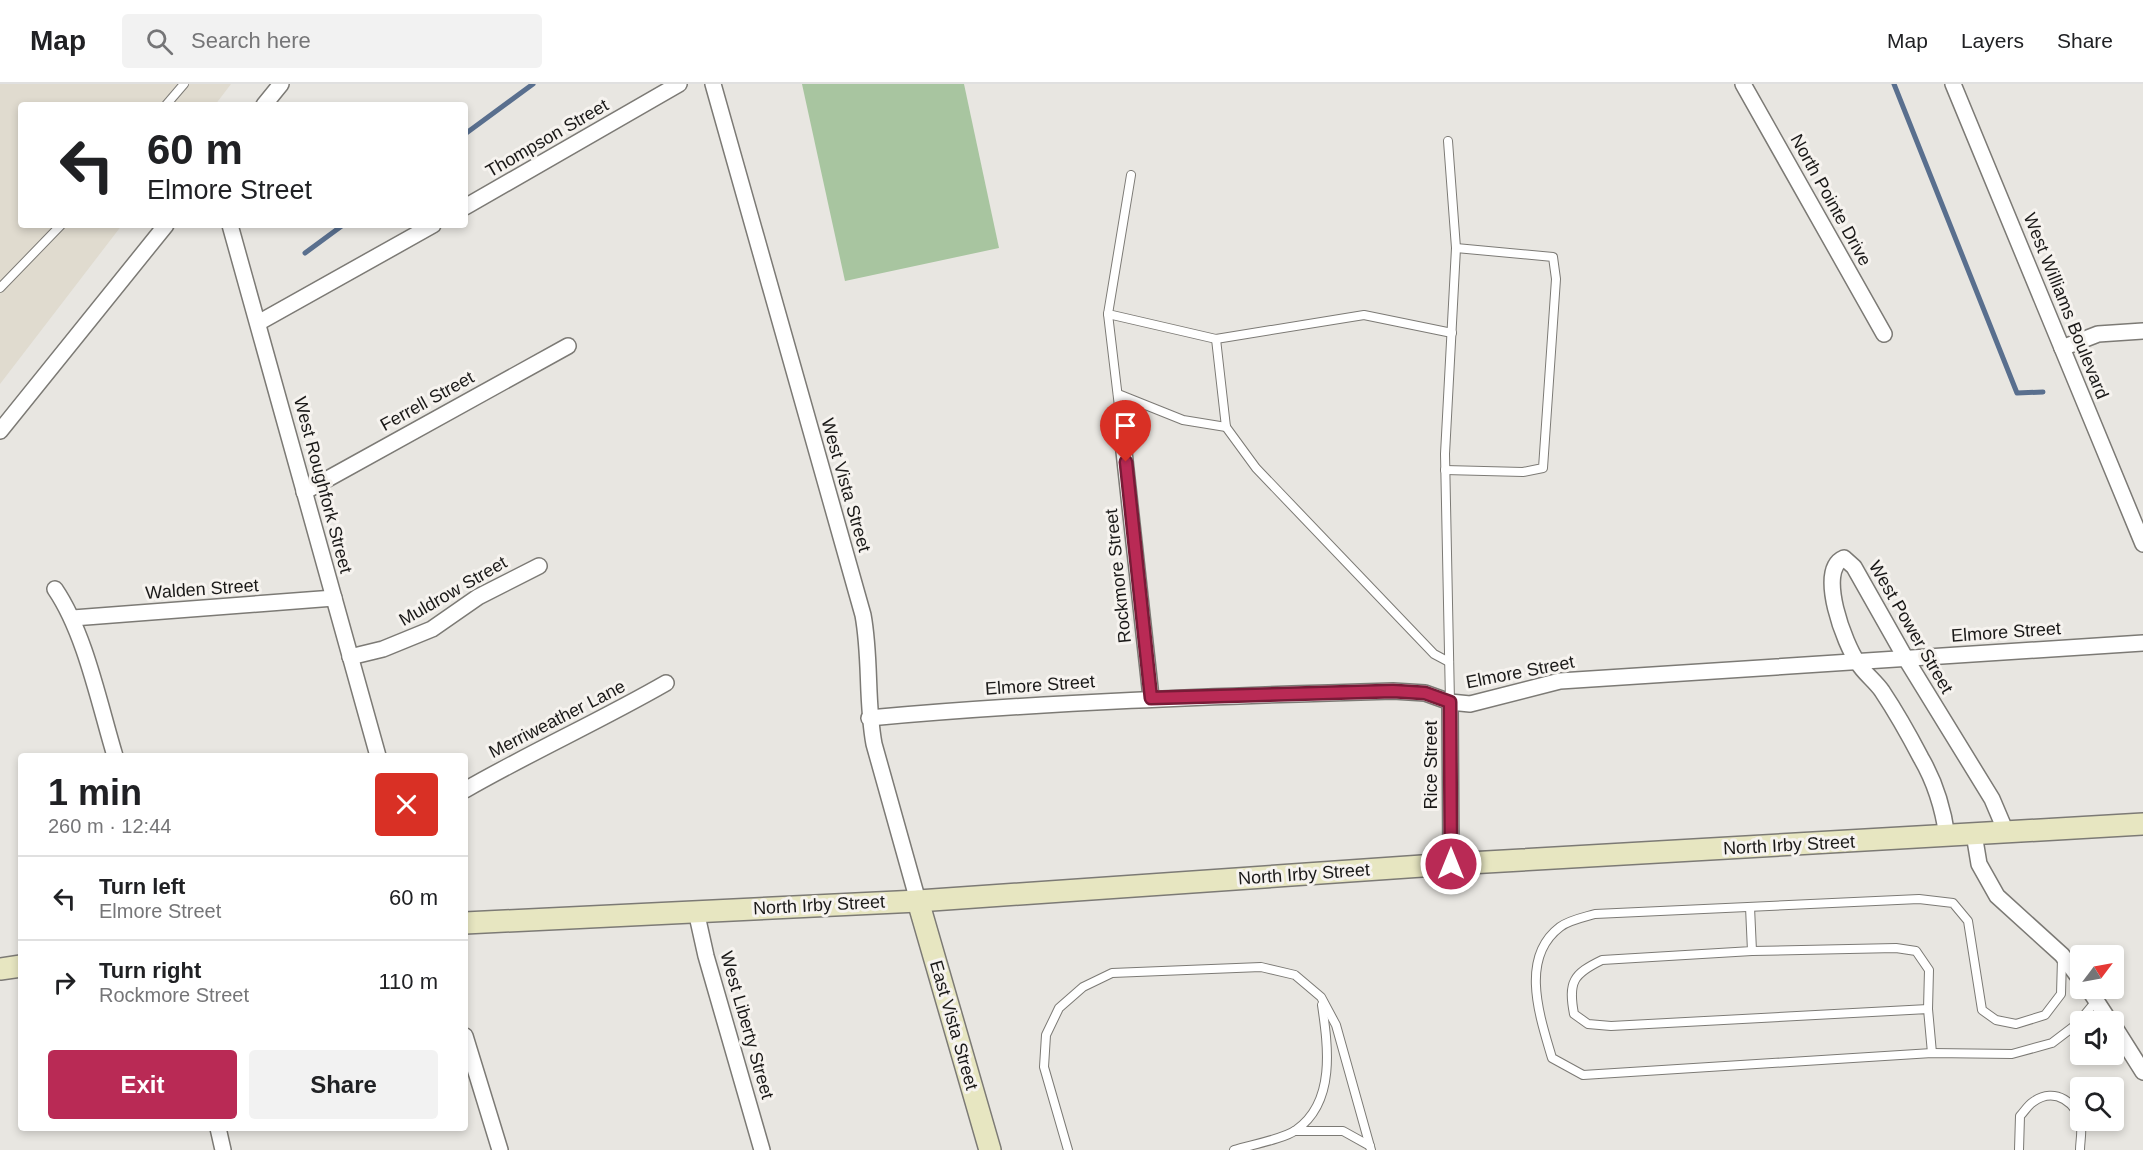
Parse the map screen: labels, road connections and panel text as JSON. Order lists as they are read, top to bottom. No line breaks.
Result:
{"streets":{"main road":["North Irby Street","East Vista Street"],"street":["Thompson Street","North Pointe Drive","West Williams Boulevard","Ferrell Street","West Roughfork Street","West Vista Street","Rockmore Street","Walden Street","Muldrow Street","West Power Street","Elmore Street","Merriweather Lane","Rice Street","West Liberty Street"]},"crossings":[["Ferrell Street","West Roughfork Street"],["West Roughfork Street","Walden Street"],["West Roughfork Street","Muldrow Street"],["West Vista Street","Elmore Street"],["West Vista Street","North Irby Street"],["West Vista Street","East Vista Street"],["Rockmore Street","Elmore Street"],["West Power Street","Elmore Street"],["West Power Street","North Irby Street"],["Elmore Street","Rice Street"],["Rice Street","North Irby Street"],["North Irby Street","West Liberty Street"],["North Irby Street","East Vista Street"]],"north":"top right","page":{"header":"Map","search":"Search here","nav":["Map","Layers","Share"],"turn":["60 m","Elmore Street"],"heading":["1 min","260 m · 12:44"],"list":[{"name":"Turn left","note":"Elmore Street","value":"60 m"},{"name":"Turn right","note":"Rockmore Street","value":"110 m"}],"buttons":["Exit","Share"]}}
